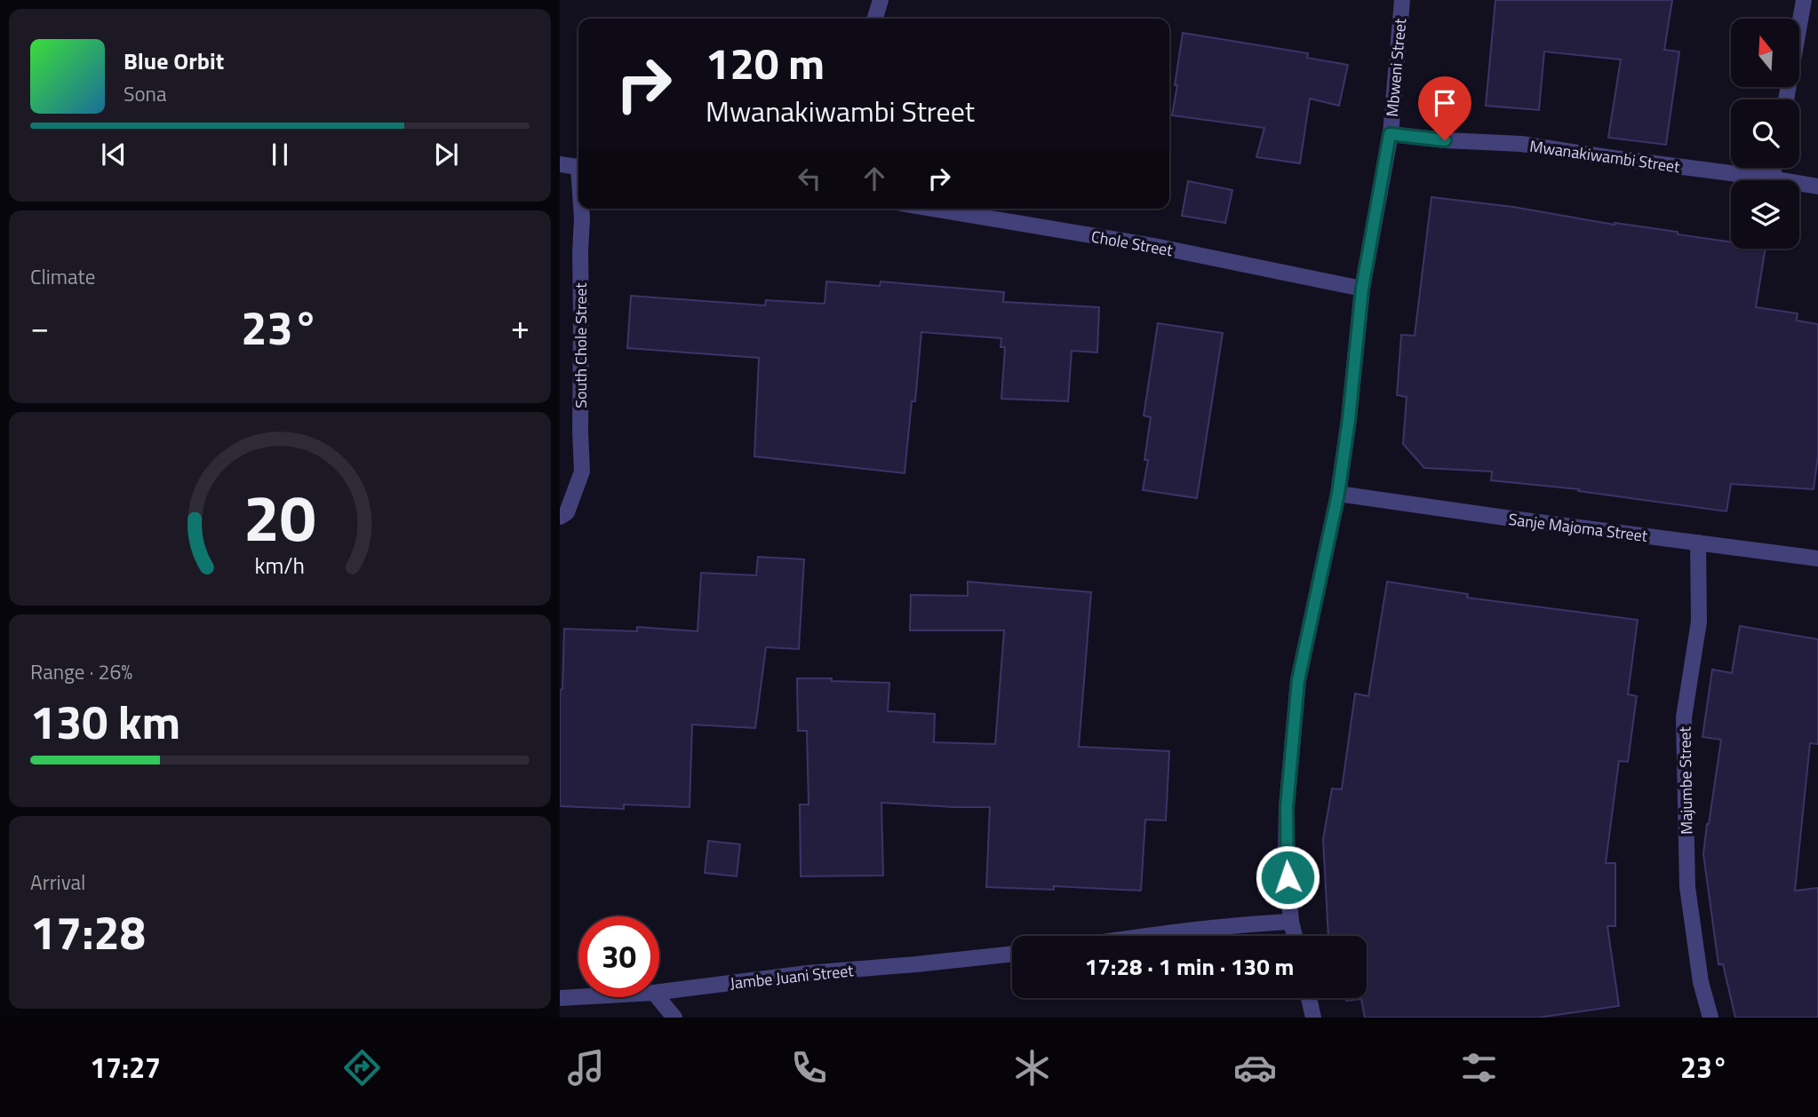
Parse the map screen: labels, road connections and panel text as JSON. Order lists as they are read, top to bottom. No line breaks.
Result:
{"streets":{"street":["Mbweni Street","Mwanakiwambi Street","Chole Street","South Chole Street","Sanje Majoma Street","Majumbe Street","Jambe Juani Street"]},"crossings":[["Mbweni Street","Mwanakiwambi Street"],["Mbweni Street","Chole Street"],["Mbweni Street","Sanje Majoma Street"],["Sanje Majoma Street","Majumbe Street"]],"north":"top","page":{"turn":["120 m","Mwanakiwambi Street"],"song":["Blue Orbit","Sona"],"tile":["Climate",["Range · 26%","130 km"],["Arrival","17:28"]],"heat":["−","23°","+"],"limit":"30","trip":"17:28 · 1 min · 130 m","tabs":["17:27","23°"],"gauge":["20","km/h"]}}
